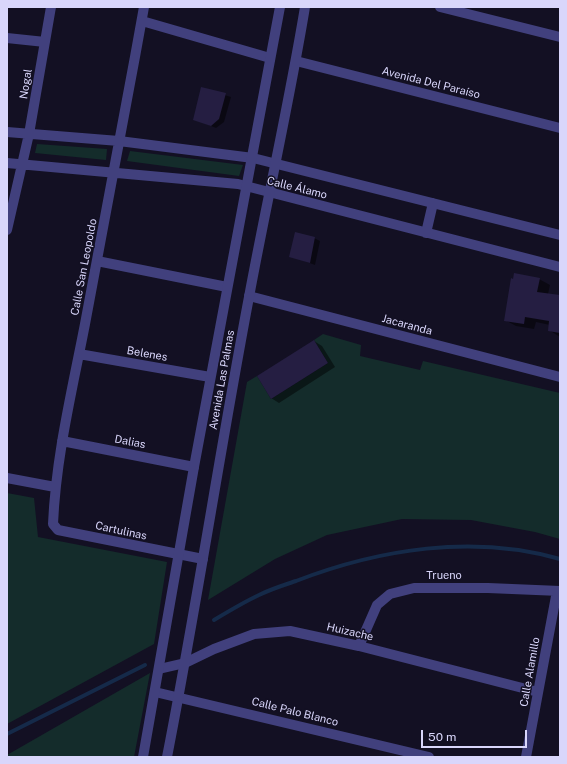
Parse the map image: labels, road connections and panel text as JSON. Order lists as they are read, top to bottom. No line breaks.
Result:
{"streets":{"street":["Avenida Del Paraíso","Nogal","Calle Álamo","Calle San Leopoldo","Jacaranda","Belenes","Avenida Las Palmas","Dalias","Cartulinas","Trueno","Huizache","Calle Alamillo","Calle Palo Blanco"]},"crossings":[["Avenida Del Paraíso","Avenida Las Palmas"],["Nogal","Calle Álamo"],["Calle Álamo","Calle San Leopoldo"],["Calle Álamo","Avenida Las Palmas"],["Calle San Leopoldo","Belenes"],["Calle San Leopoldo","Dalias"],["Calle San Leopoldo","Cartulinas"],["Jacaranda","Avenida Las Palmas"],["Belenes","Avenida Las Palmas"],["Avenida Las Palmas","Dalias"],["Avenida Las Palmas","Cartulinas"],["Avenida Las Palmas","Huizache"],["Avenida Las Palmas","Calle Palo Blanco"],["Trueno","Huizache"],["Trueno","Calle Alamillo"],["Huizache","Calle Alamillo"]],"scale_bar":"50 m"}
